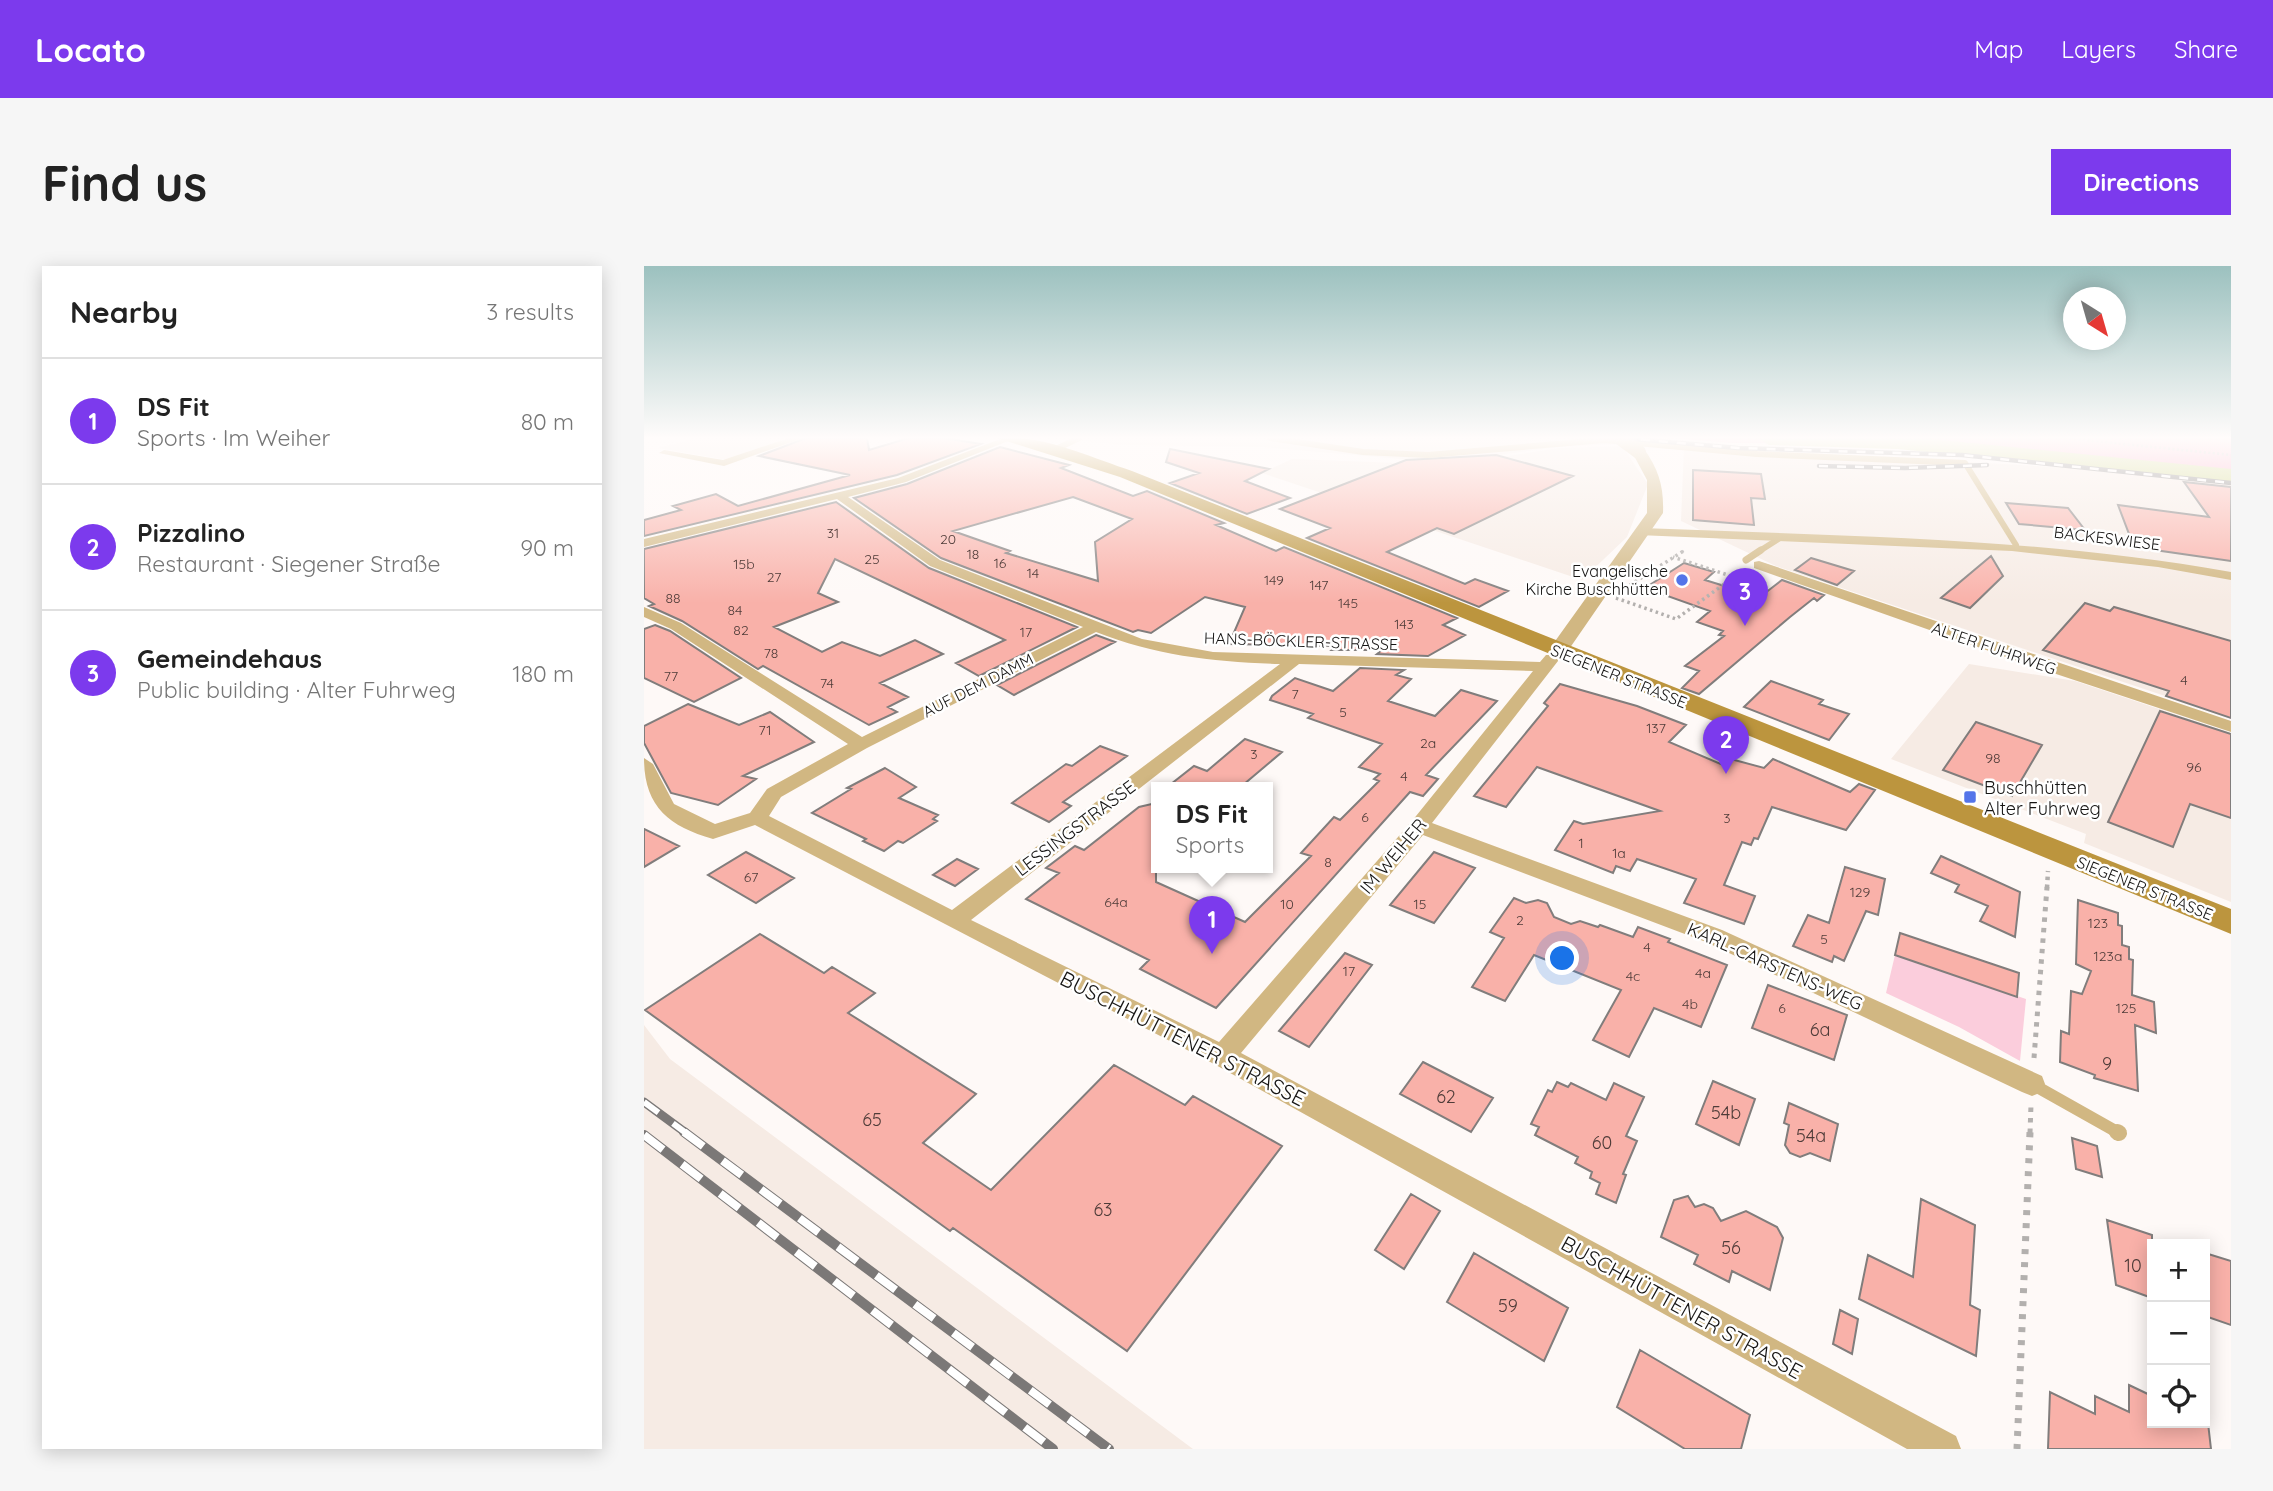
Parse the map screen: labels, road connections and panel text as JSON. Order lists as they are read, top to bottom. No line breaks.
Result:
{"streets":{"main road":["SIEGENER STRASSE"],"street":["BACKESWIESE","HANS-BÖCKLER-STRASSE","ALTER FUHRWEG","AUF DEM DAMM","LESSINGSTRASSE","IM WEIHER","KARL-CARSTENS-WEG","BUSCHHÜTTENER STRASSE"]},"crossings":[["HANS-BÖCKLER-STRASSE","SIEGENER STRASSE"],["HANS-BÖCKLER-STRASSE","AUF DEM DAMM"],["HANS-BÖCKLER-STRASSE","LESSINGSTRASSE"],["HANS-BÖCKLER-STRASSE","IM WEIHER"],["SIEGENER STRASSE","IM WEIHER"],["LESSINGSTRASSE","BUSCHHÜTTENER STRASSE"],["IM WEIHER","KARL-CARSTENS-WEG"],["IM WEIHER","BUSCHHÜTTENER STRASSE"]],"places":{"other":["Evangelische Kirche Buschhütten"],"transit":["Buschhütten Alter Fuhrweg"]},"house_numbers":["31","20","18","25","16","15b","14","27","149","147","88","145","84","143","82","17","78","77","4","74","7","5","137","71","2a","3","98","96","4","6","3","1","1a","8","67","129","64a","10","15","2","123","5","4","123a","17","4a","4c","4b","6","125","6a","9","62","54b","65","54a","60","63","56","10","59"],"north":"bottom right","page":{"header":"Locato","nav":["Map","Layers","Share"],"buttons":"Directions","title":"Find us","heading":["Nearby","3 results"],"list":[{"mark":"1","name":"DS Fit","note":"Sports · Im Weiher","value":"80 m"},{"mark":"2","name":"Pizzalino","note":"Restaurant · Siegener Straße","value":"90 m"},{"mark":"3","name":"Gemeindehaus","note":"Public building · Alter Fuhrweg","value":"180 m"}],"pins":["3","2","1"],"popup":["DS Fit","Sports"],"map_buttons":["+","−"]}}
